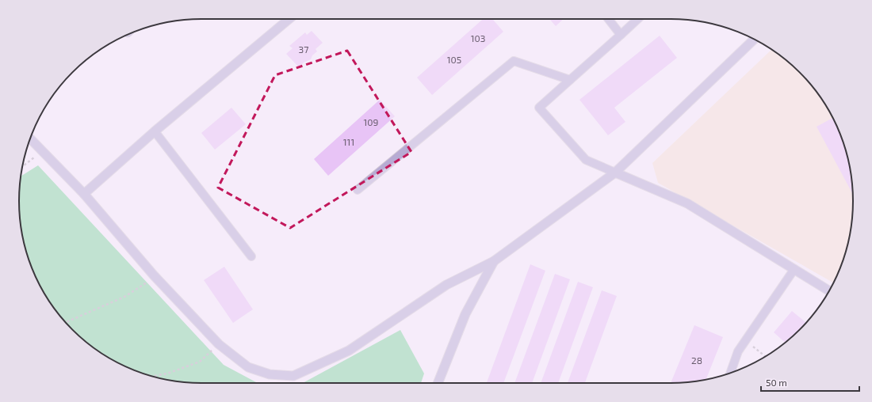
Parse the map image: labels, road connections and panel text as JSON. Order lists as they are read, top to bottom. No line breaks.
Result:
{"house_numbers":["103","37","105","109","111","28"],"scale_bar":"50 m"}
